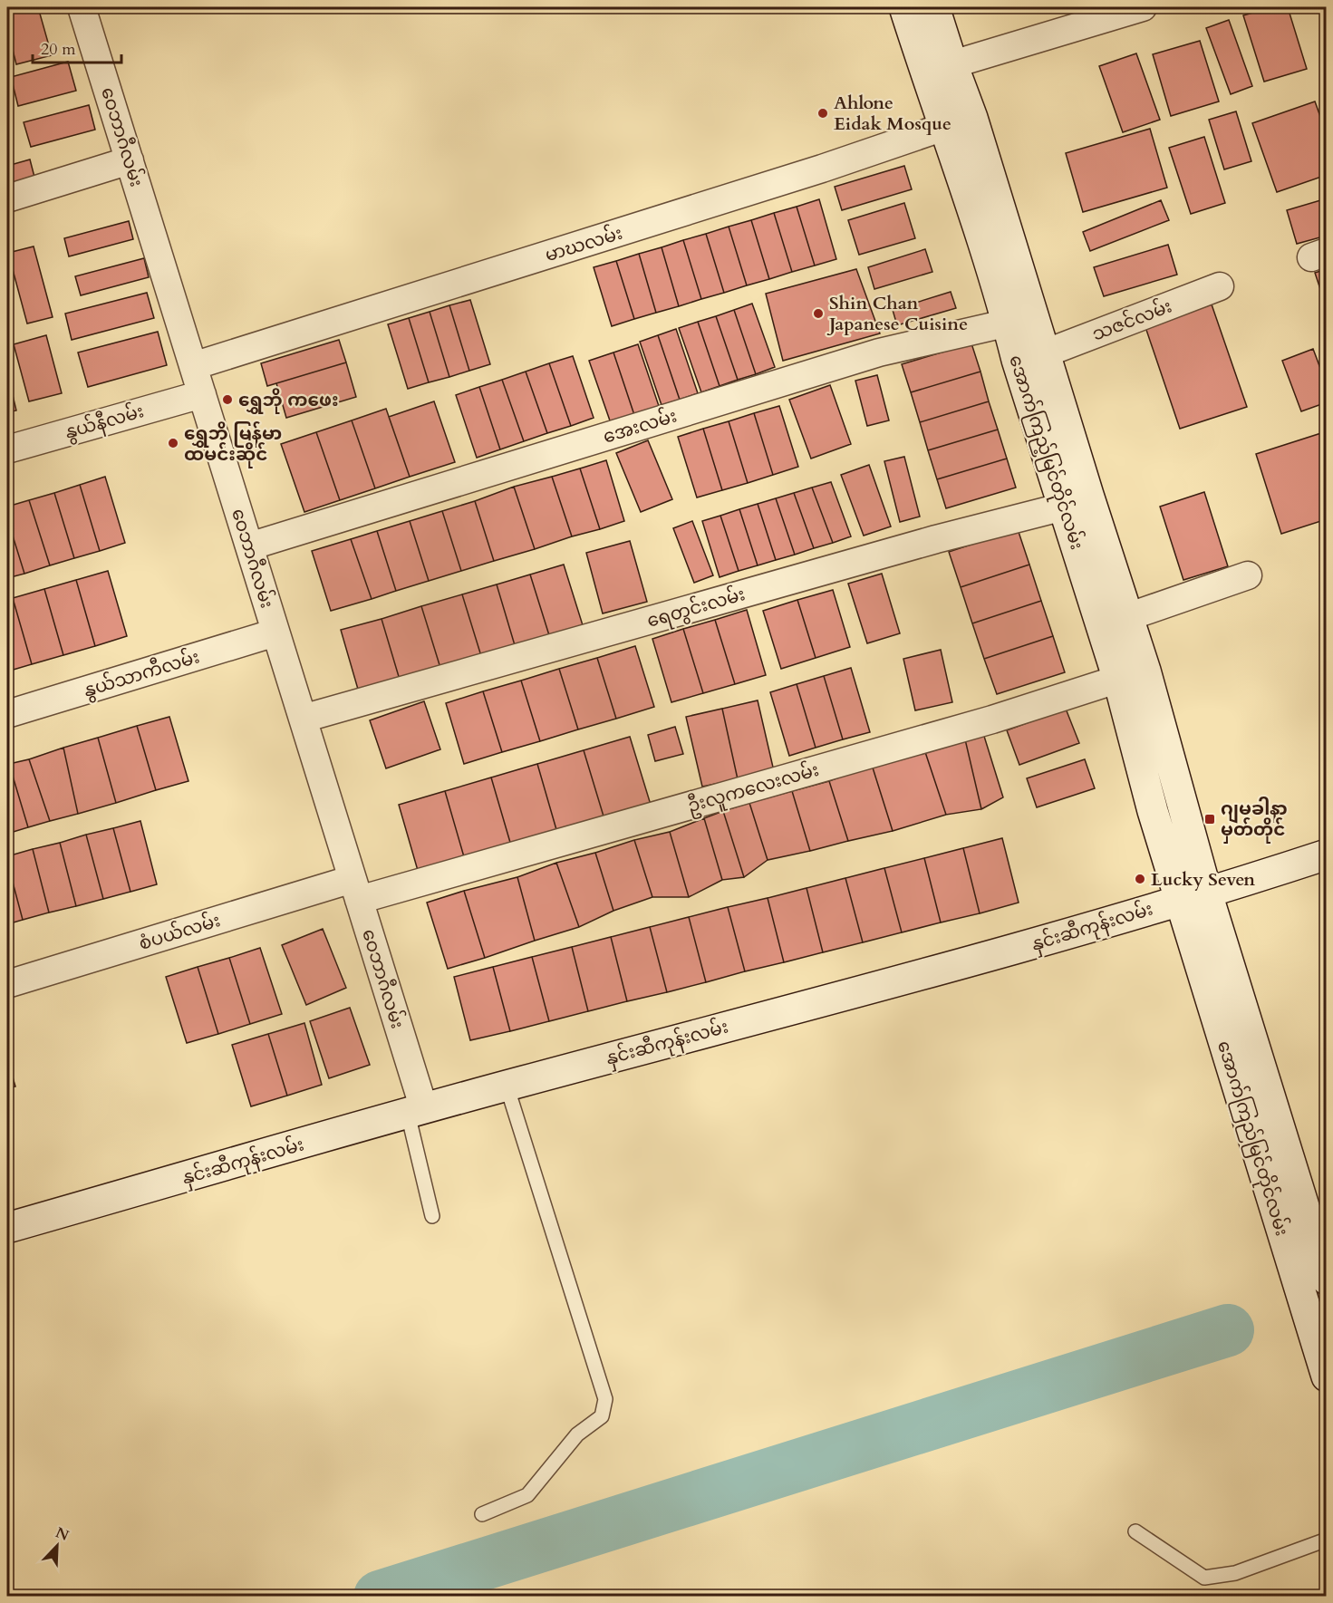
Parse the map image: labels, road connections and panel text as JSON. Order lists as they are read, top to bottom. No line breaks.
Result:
{"streets":{"main road":["အောက်ကြည့်မြင်တိုင်လမ်း","နှင်းဆီကုန်းလမ်း","အောက်ကြည်မြင်တိုင်လမ်း"],"street":["ဝေဘာဂီလမ်း","မာဃလမ်း","သဇင်လမ်း","နွယ်နီလမ်း","အေးလမ်း","ရေတွင်းလမ်း","နွယ်သာကီလမ်း","ဦးလူကလေးလမ်း","စံပယ်လမ်း"]},"crossings":[["ဝေဘာဂီလမ်း","မာဃလမ်း"],["ဝေဘာဂီလမ်း","နွယ်နီလမ်း"],["ဝေဘာဂီလမ်း","အေးလမ်း"],["ဝေဘာဂီလမ်း","ရေတွင်းလမ်း"],["ဝေဘာဂီလမ်း","နွယ်သာကီလမ်း"],["ဝေဘာဂီလမ်း","ဦးလူကလေးလမ်း"],["ဝေဘာဂီလမ်း","နှင်းဆီကုန်းလမ်း"],["ဝေဘာဂီလမ်း","စံပယ်လမ်း"],["မာဃလမ်း","အောက်ကြည့်မြင်တိုင်လမ်း"],["သဇင်လမ်း","အောက်ကြည့်မြင်တိုင်လမ်း"],["အေးလမ်း","အောက်ကြည့်မြင်တိုင်လမ်း"],["အောက်ကြည့်မြင်တိုင်လမ်း","ရေတွင်းလမ်း"],["အောက်ကြည့်မြင်တိုင်လမ်း","ဦးလူကလေးလမ်း"],["အောက်ကြည့်မြင်တိုင်လမ်း","နှင်းဆီကုန်းလမ်း"],["အောက်ကြည့်မြင်တိုင်လမ်း","အောက်ကြည်မြင်တိုင်လမ်း"],["ဦးလူကလေးလမ်း","စံပယ်လမ်း"],["နှင်းဆီကုန်းလမ်း","အောက်ကြည်မြင်တိုင်လမ်း"]],"places":{"other":["Ahlone Eidak Mosque","Shin Chan Japanese Cuisine","ရွှေဘို ကဖေး","ရွှေဘို မြန်မာ ထမင်းဆိုင်","Lucky Seven"],"transit":["ဂျမခါနာ မှတ်တိုင်"]},"scale_bar":"20 m","north":"top right"}
